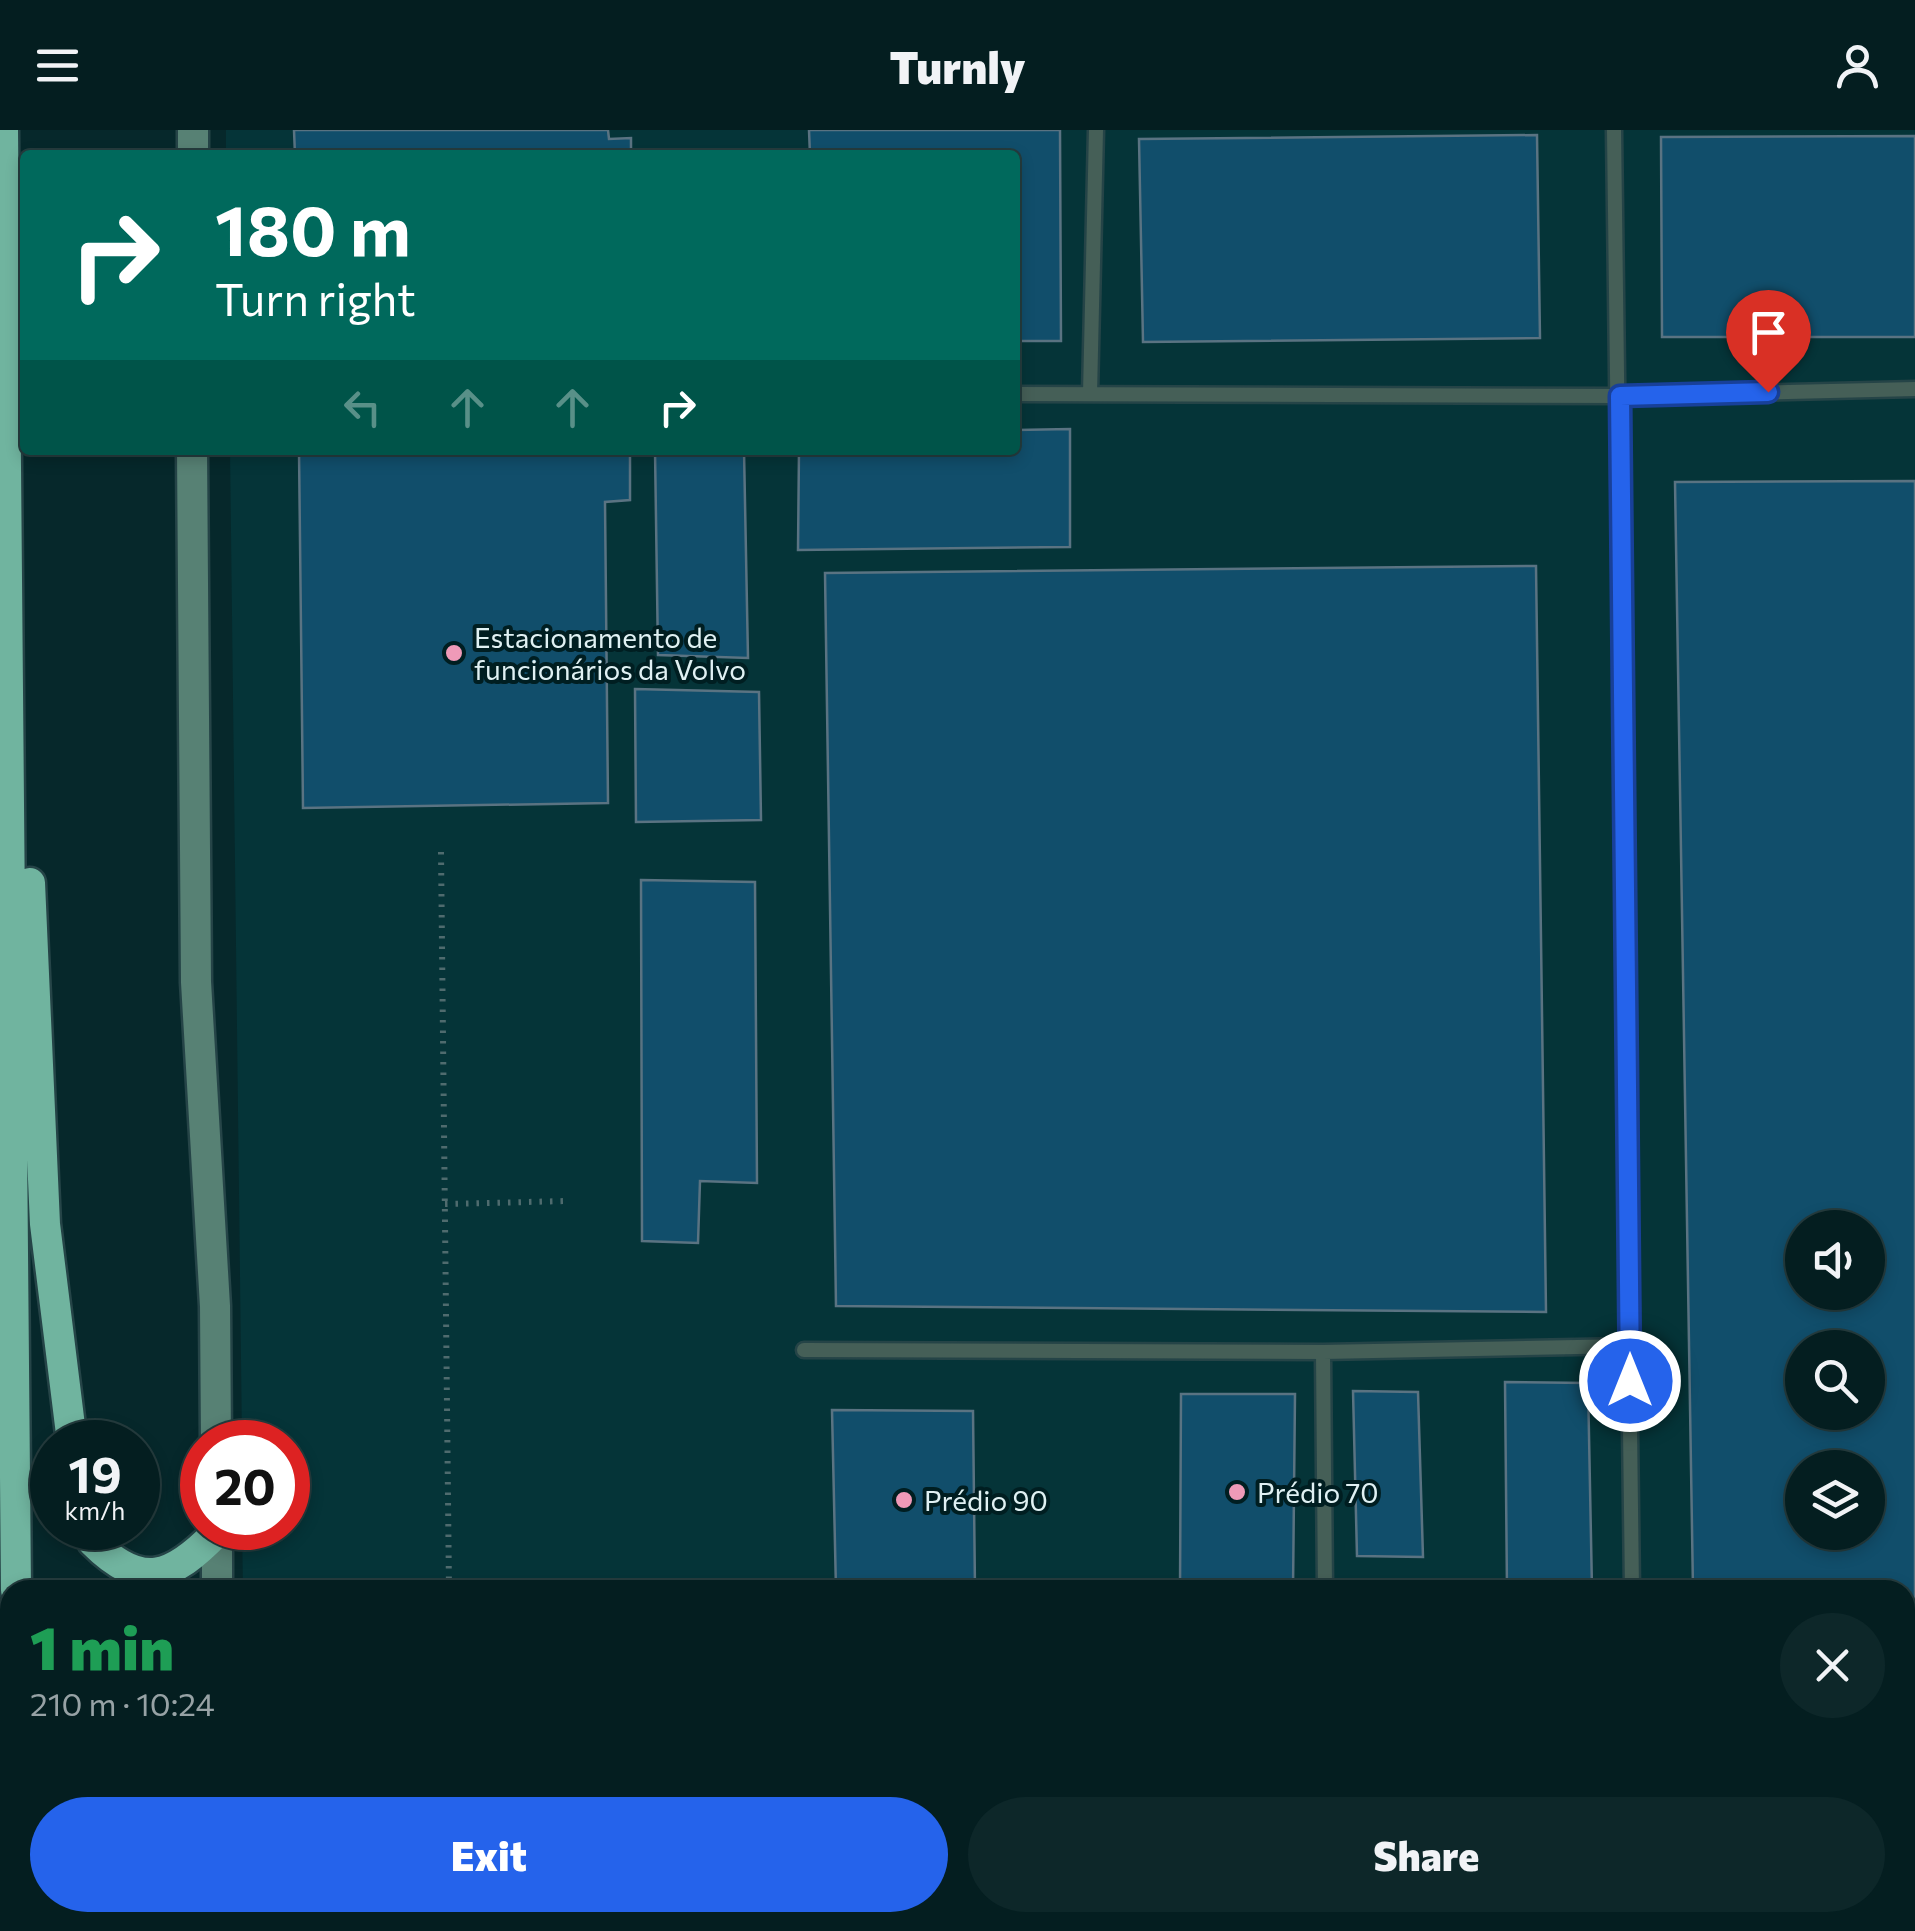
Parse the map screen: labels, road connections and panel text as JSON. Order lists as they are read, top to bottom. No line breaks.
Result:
{"places":["Estacionamento de funcionários da Volvo","Prédio 70","Prédio 90"],"page":{"header":"Turnly","turn":["180 m","Turn right"],"speed":"19 km/h","limit":"20","heading":["1 min","210 m · 10:24"],"buttons":["Exit","Share"]}}
